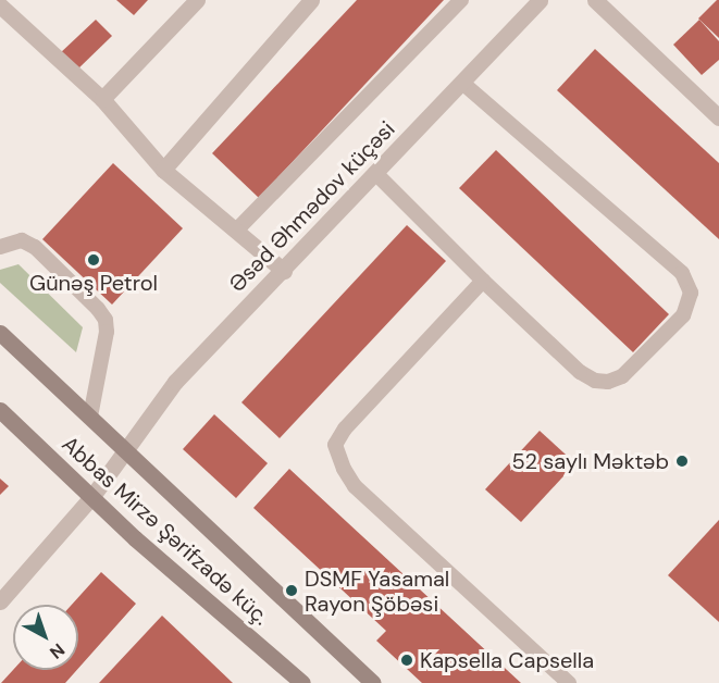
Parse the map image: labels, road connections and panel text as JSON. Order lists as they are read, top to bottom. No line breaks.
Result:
{"streets":{"main road":["Abbas Mirzə Şərifzadə küç."],"street":["Əsəd Əhmədov küçəsi"]},"crossings":[["Əsəd Əhmədov küçəsi","Abbas Mirzə Şərifzadə küç."]],"places":["Günəş Petrol","52 saylı Məktəb","DSMF Yasamal Rayon Şöbəsi","Kapsella Capsella"],"north":"bottom right"}
